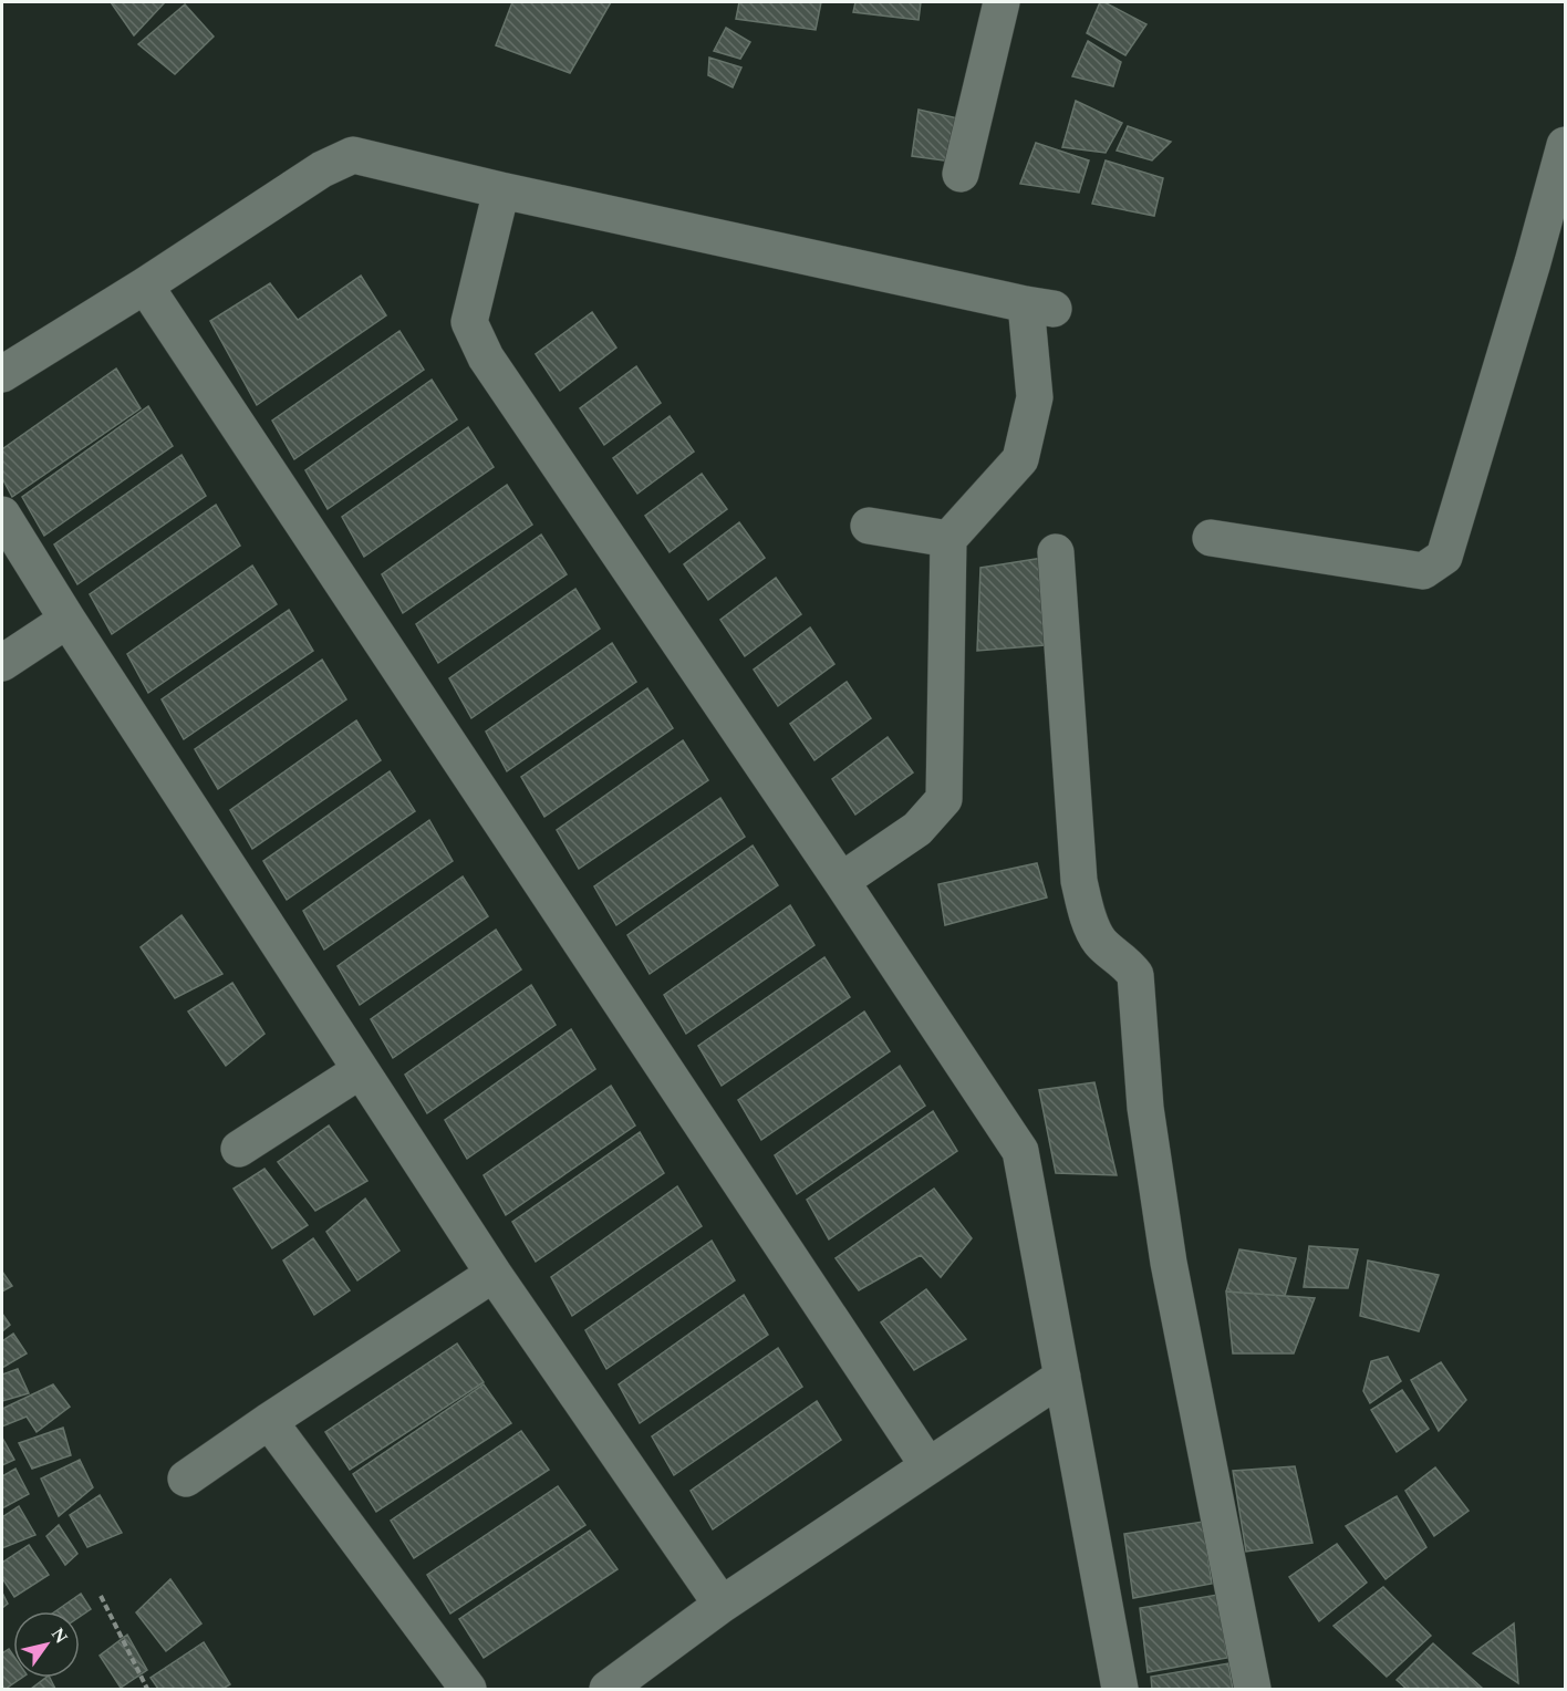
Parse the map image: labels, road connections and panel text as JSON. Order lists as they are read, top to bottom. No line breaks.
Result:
{"north":"top right"}
